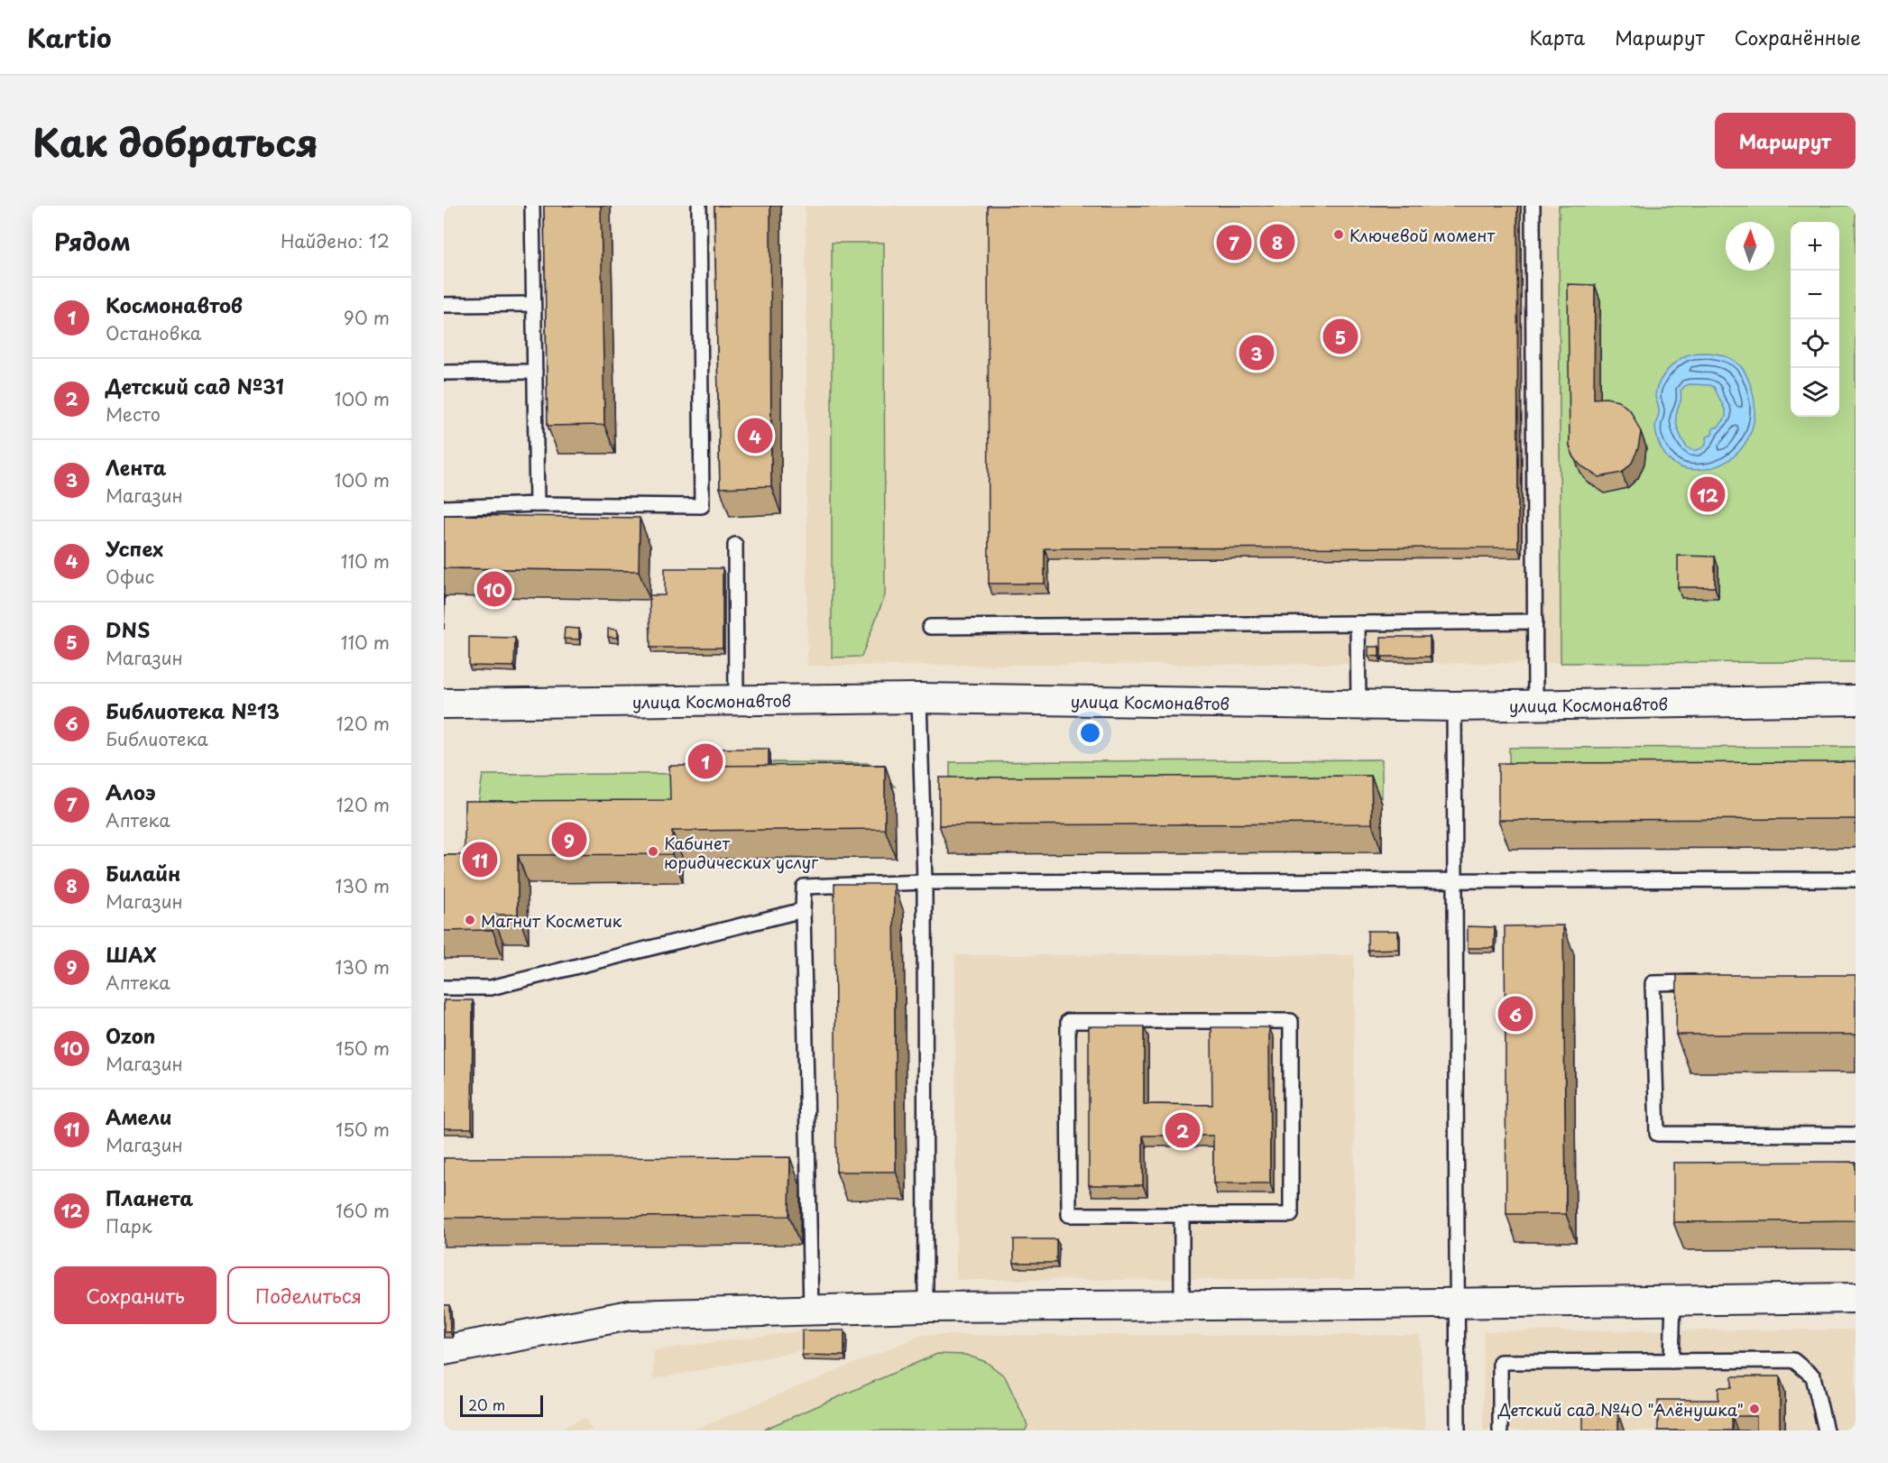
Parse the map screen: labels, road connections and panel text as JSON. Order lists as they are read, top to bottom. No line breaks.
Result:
{"streets":{"street":["улица Космонавтов"]},"places":["Ключевой момент","Кабинет юридических услуг","Магнит Косметик","Детский сад №40 \"Алёнушка\""],"scale_bar":"20 m","north":"top","page":{"header":"Kartio","nav":["Карта","Маршрут","Сохранённые"],"title":"Как добраться","buttons":["Маршрут",["Сохранить","Поделиться"]],"heading":["Рядом","Найдено: 12"],"map_buttons":["+","−"],"pins":["8","7","5","3","4","12","10","1","9","11","6","2"],"list":[{"mark":"1","name":"Космонавтов","note":"Остановка","value":"90 m"},{"mark":"2","name":"Детский сад №31","note":"Место","value":"100 m"},{"mark":"3","name":"Лента","note":"Магазин","value":"100 m"},{"mark":"4","name":"Успех","note":"Офис","value":"110 m"},{"mark":"5","name":"DNS","note":"Магазин","value":"110 m"},{"mark":"6","name":"Библиотека №13","note":"Библиотека","value":"120 m"},{"mark":"7","name":"Алоэ","note":"Аптека","value":"120 m"},{"mark":"8","name":"Билайн","note":"Магазин","value":"130 m"},{"mark":"9","name":"ШАХ","note":"Аптека","value":"130 m"},{"mark":"10","name":"Ozon","note":"Магазин","value":"150 m"},{"mark":"11","name":"Амели","note":"Магазин","value":"150 m"},{"mark":"12","name":"Планета","note":"Парк","value":"160 m"}],"scale":"20 m"}}
